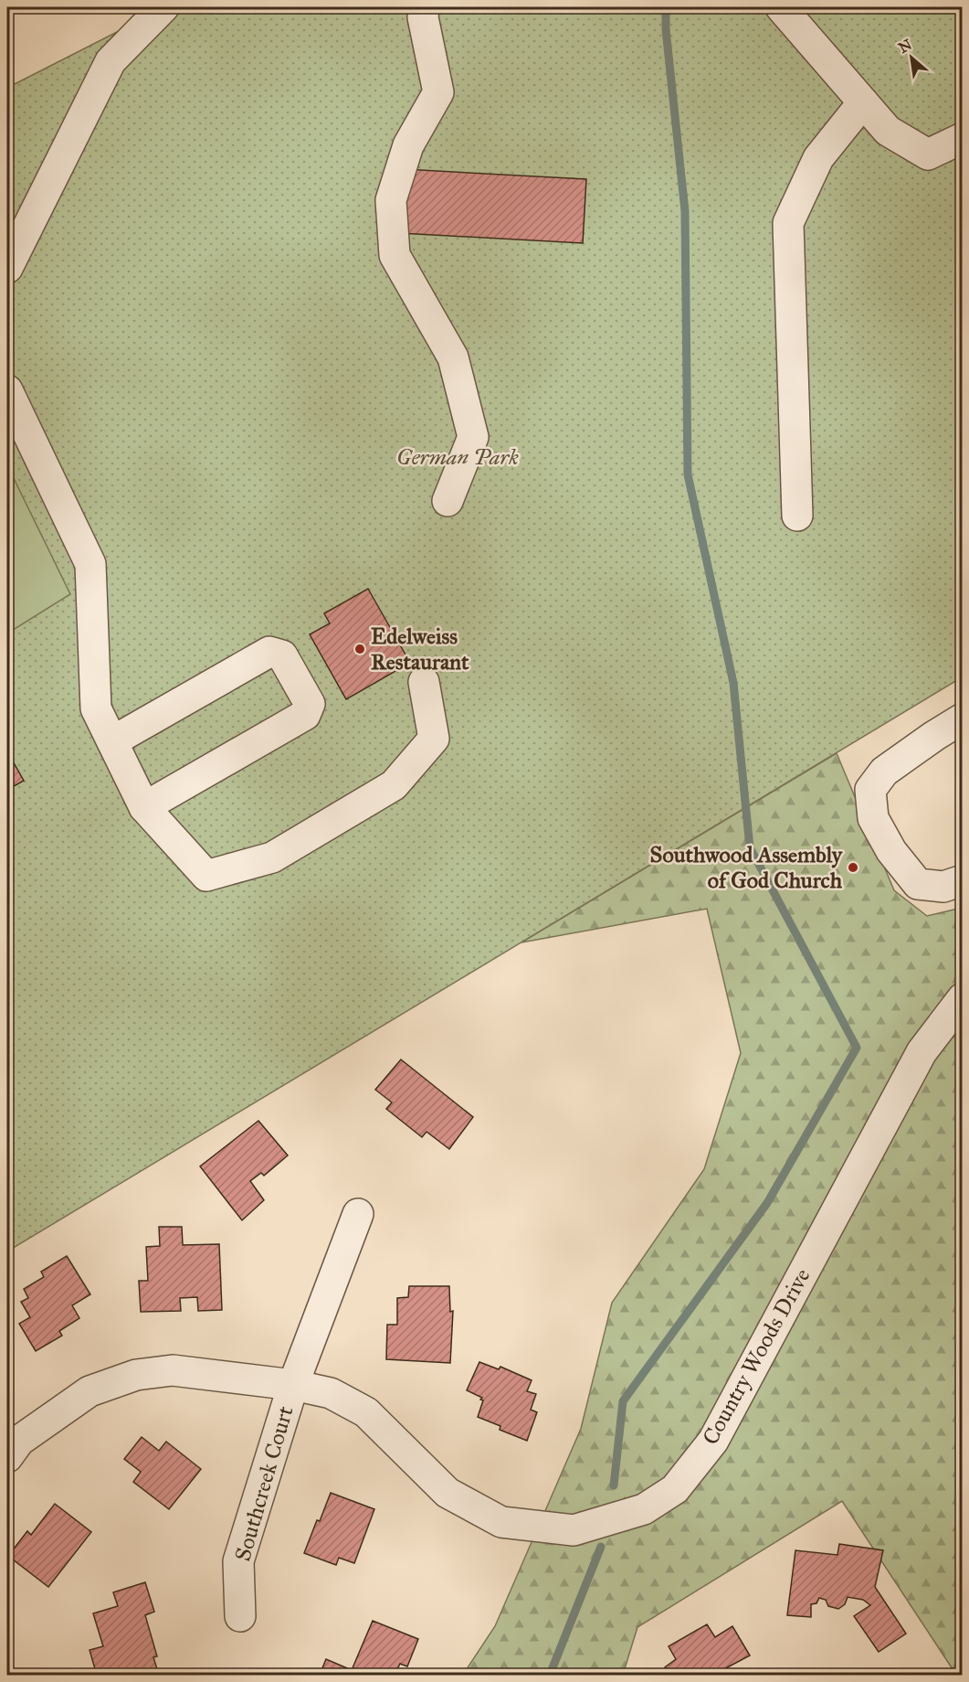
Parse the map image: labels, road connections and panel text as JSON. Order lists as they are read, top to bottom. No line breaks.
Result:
{"streets":{"street":["Country Woods Drive","Southcreek Court"]},"crossings":[["Country Woods Drive","Southcreek Court"]],"parks":["German Park"],"places":["Edelweiss Restaurant","Southwood Assembly of God Church"],"north":"top left"}
